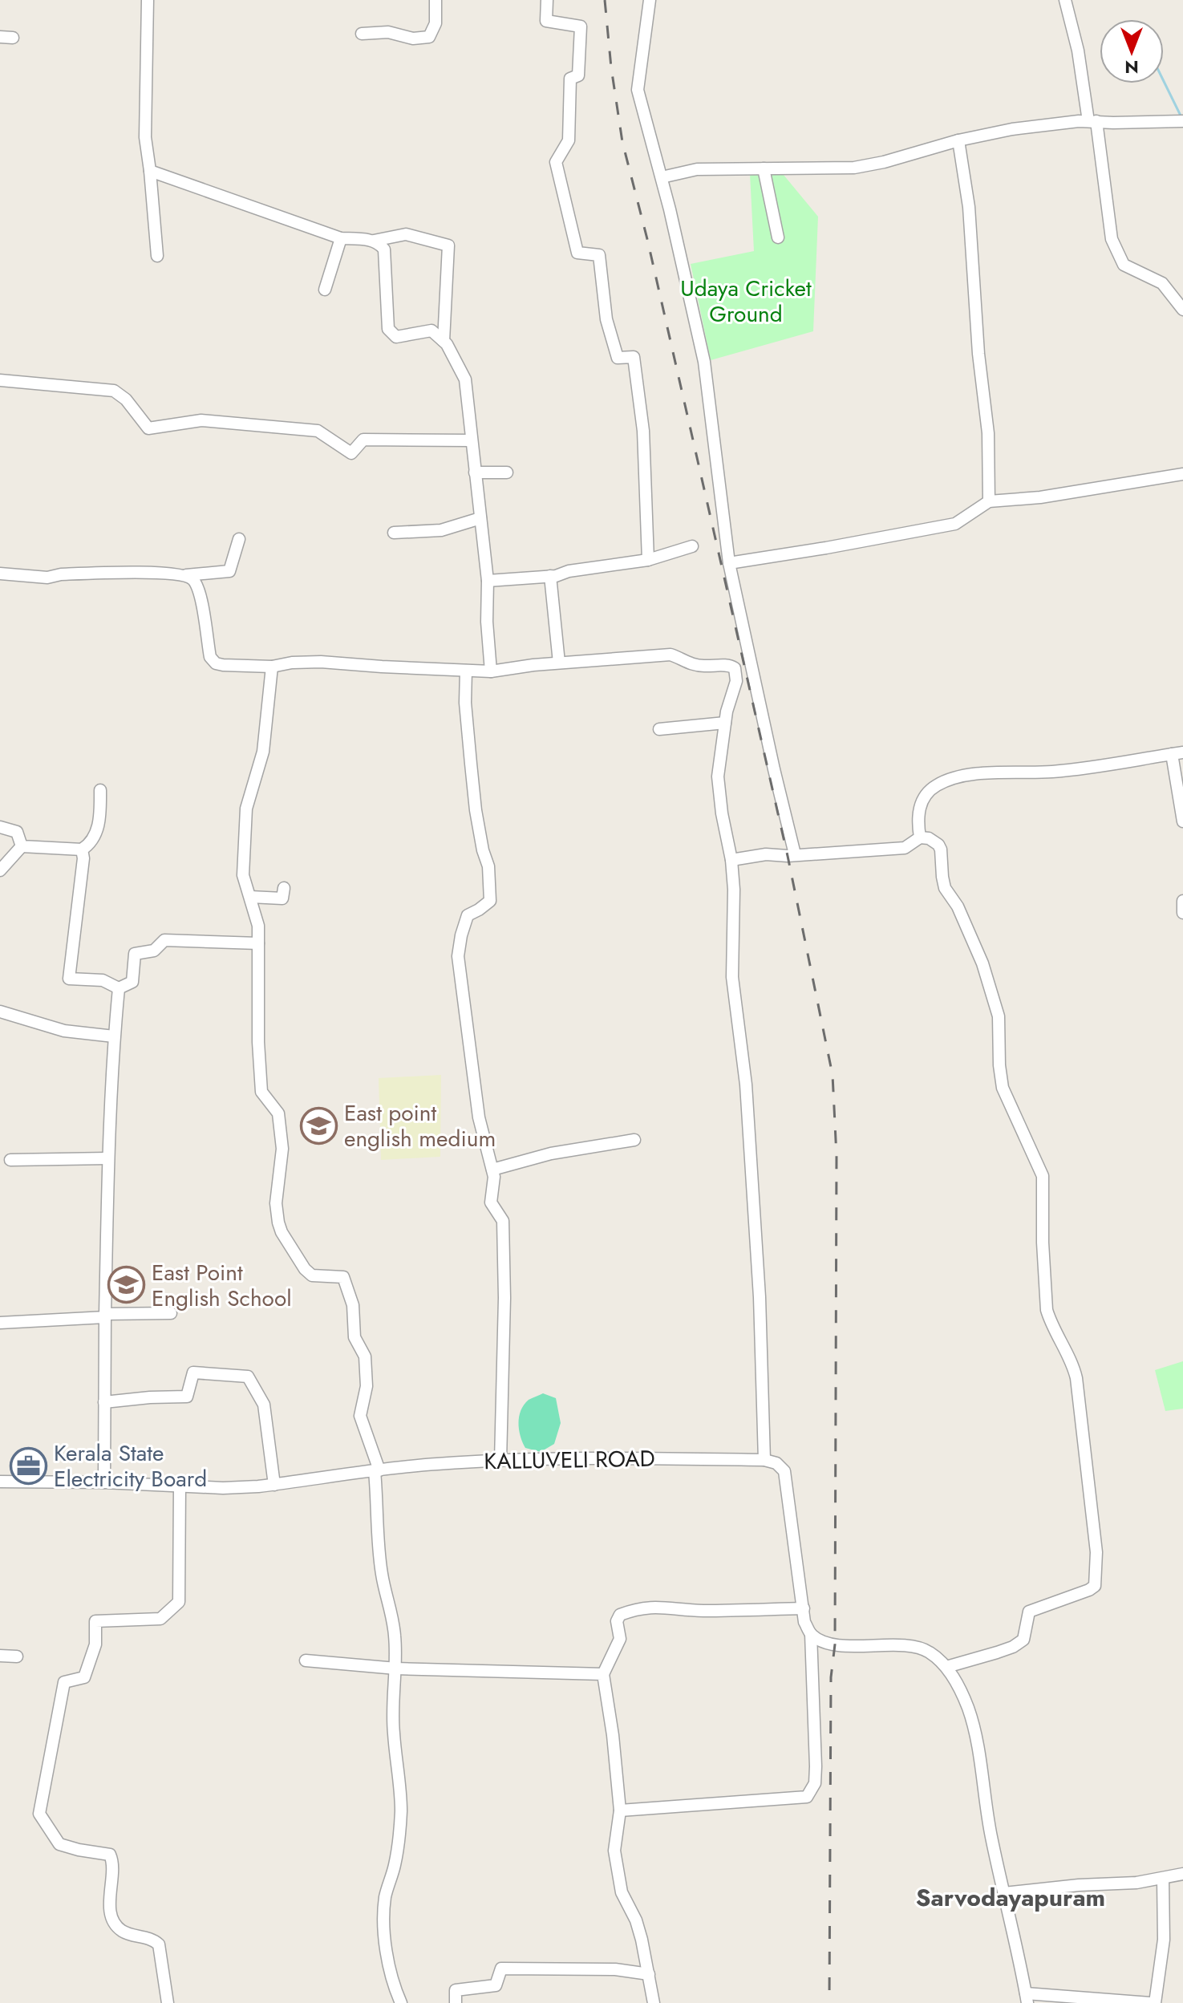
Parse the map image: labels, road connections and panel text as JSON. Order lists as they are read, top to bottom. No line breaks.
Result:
{"streets":{"street":["KALLUVELI ROAD"]},"districts":["Sarvodayapuram"],"parks":["Udaya Cricket Ground"],"places":{"school or university":["East point english medium","East Point English School"],"office":["Kerala State Electricity Board"]},"north":"bottom"}
